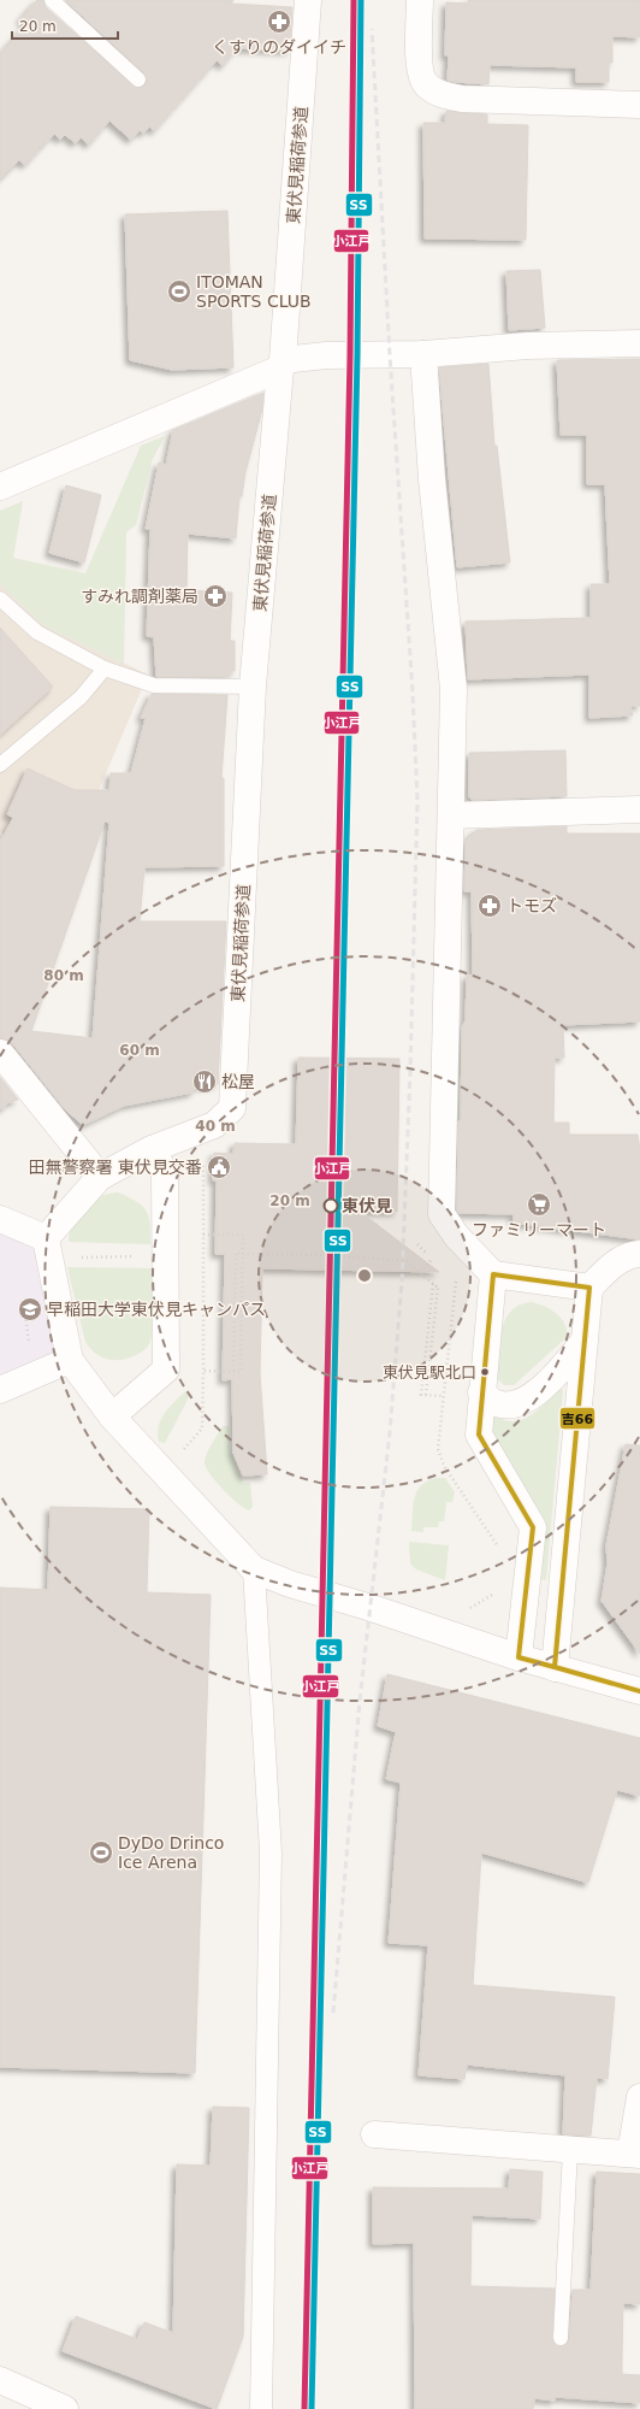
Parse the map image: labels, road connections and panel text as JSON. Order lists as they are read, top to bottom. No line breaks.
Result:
{"streets":{"street":["東伏見稲荷参道"]},"places":{"pharmacy":["くすりのダイイチ","すみれ調剤薬局","トモズ"],"sports":["ITOMAN SPORTS CLUB","DyDo Drinco Ice Arena"],"restaurant":["松屋"],"public building":["田無警察署 東伏見交番"],"supermarket":["ファミリーマート"],"other":["東伏見","東伏見駅北口"],"school or university":["早稲田大学東伏見キャンパス"]},"lines":["transit line 小江戸","transit line SS","transit line 吉66"],"scale_bar":"20 m","rings":["80 m","60 m","40 m","20 m"]}
